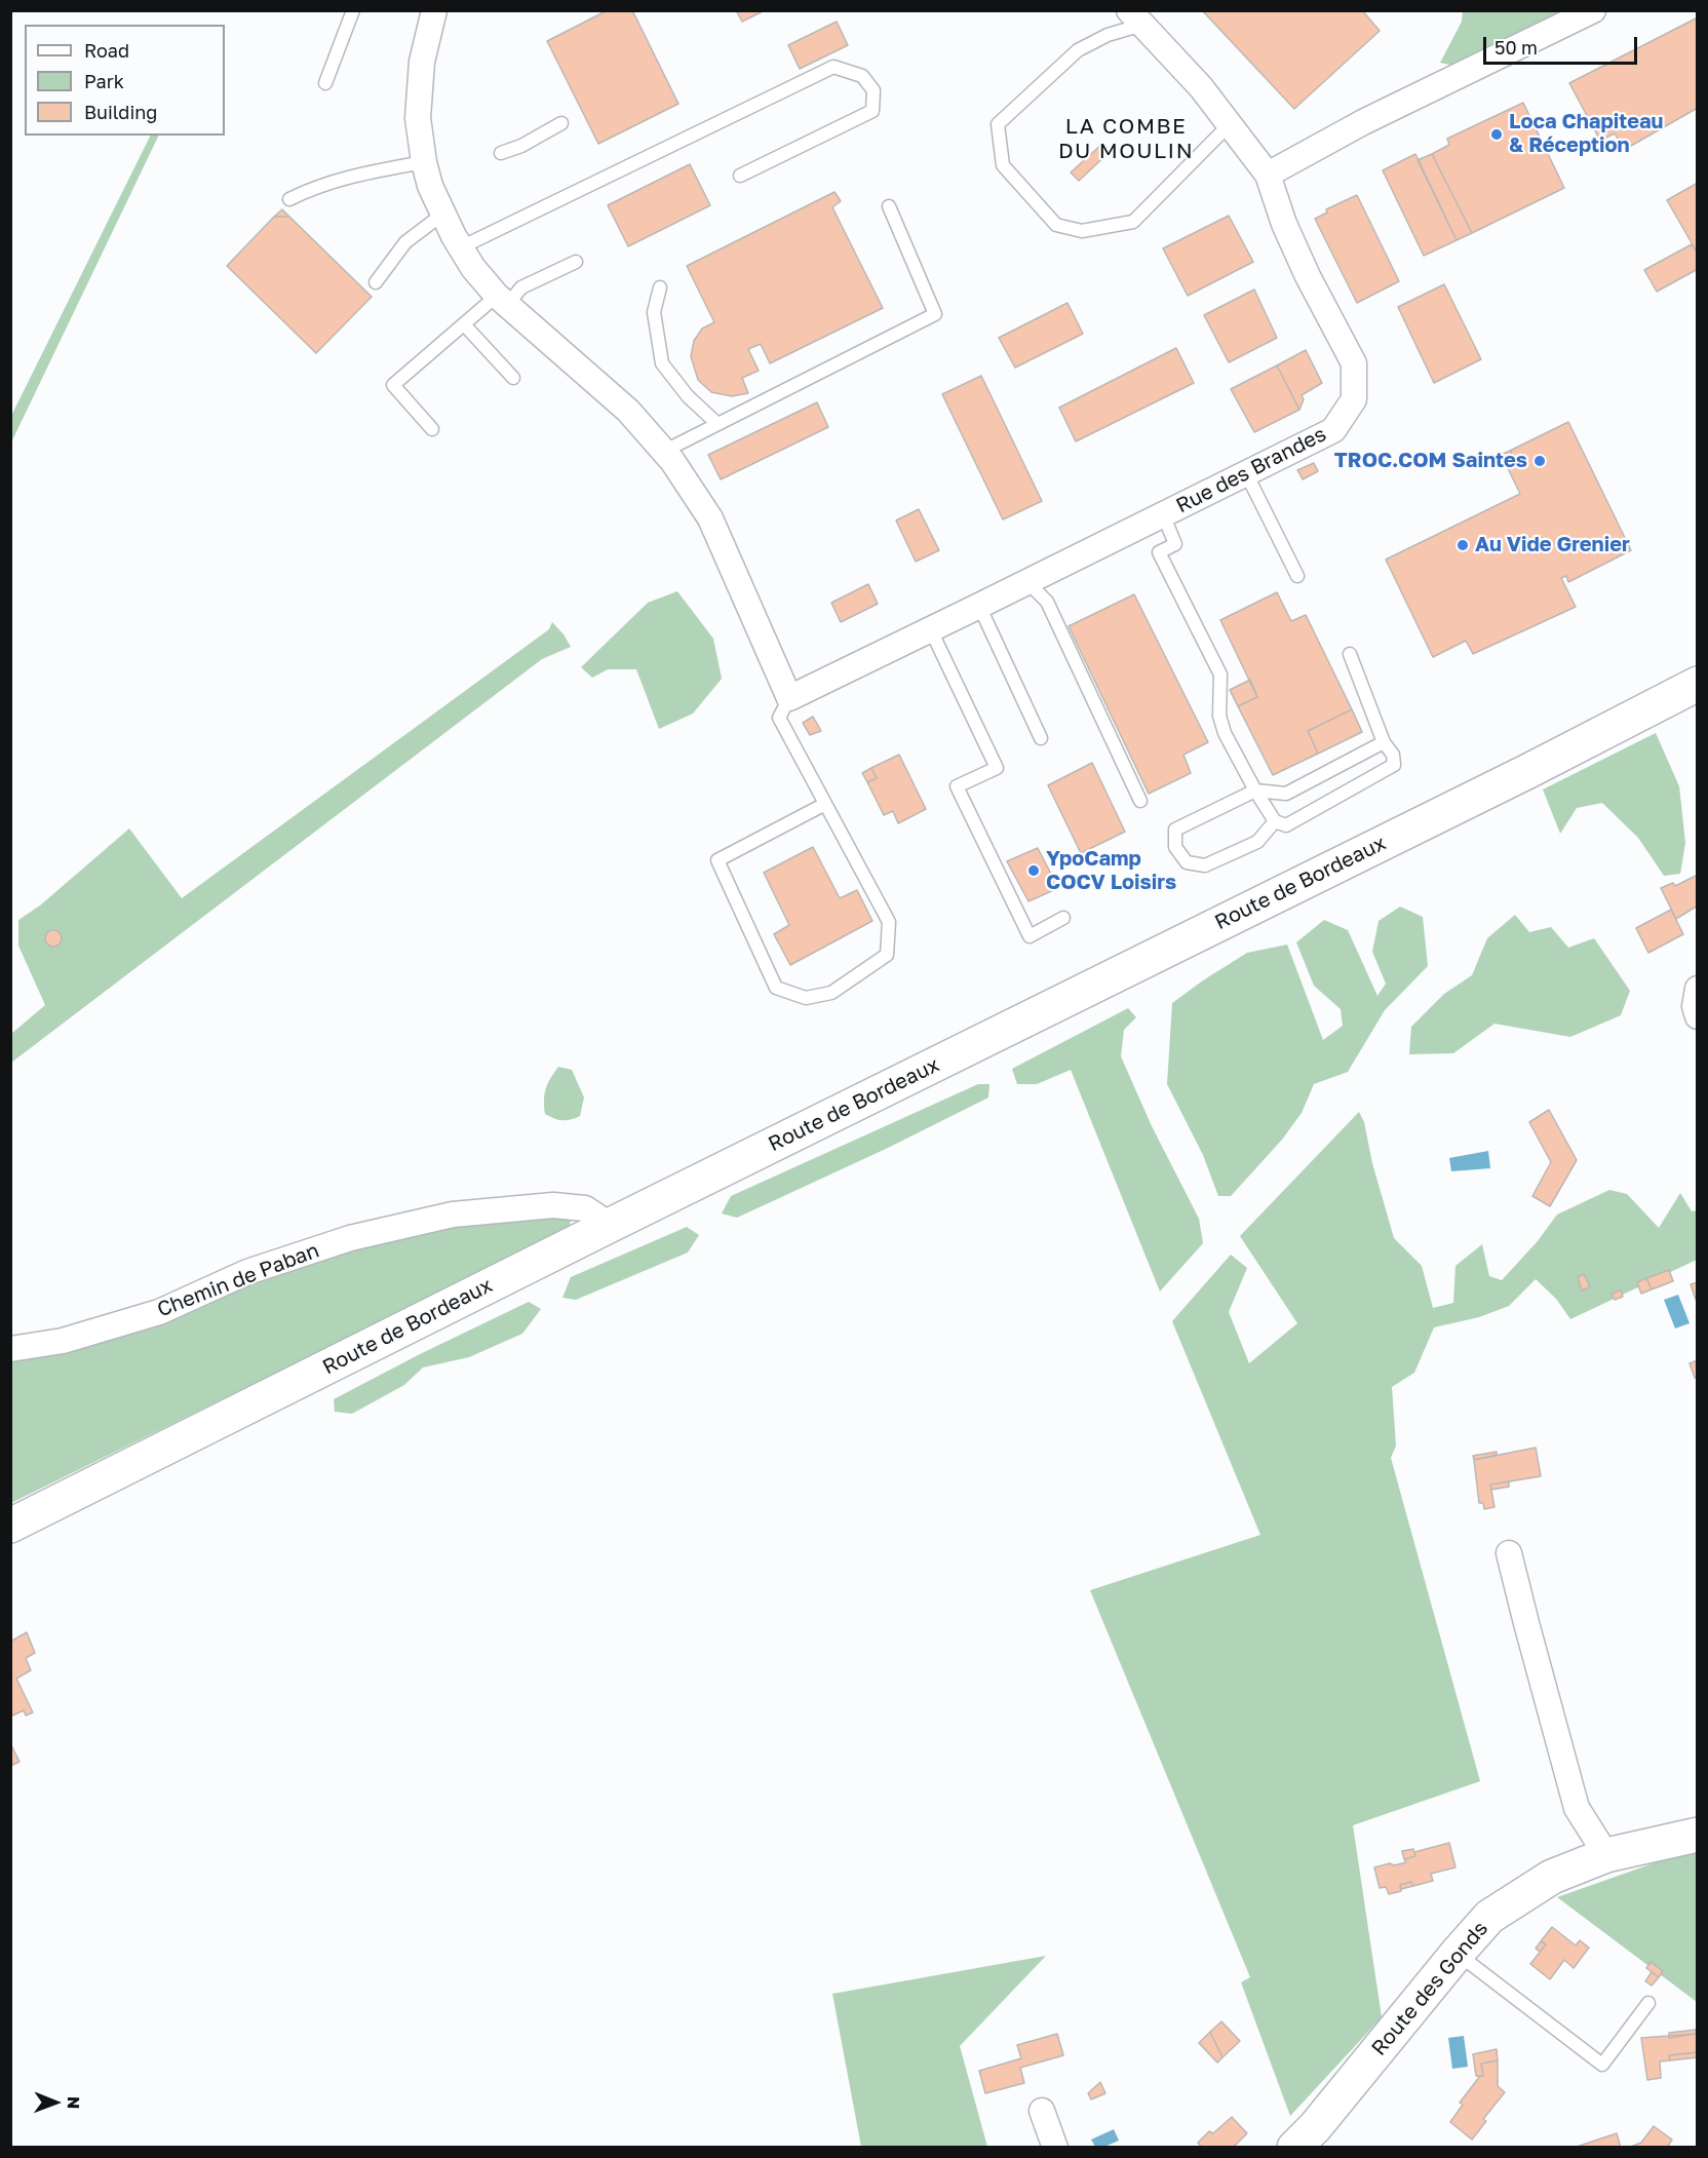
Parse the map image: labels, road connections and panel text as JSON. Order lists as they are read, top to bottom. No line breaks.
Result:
{"streets":{"main road":["Route de Bordeaux","Route des Gonds"],"street":["Rue des Brandes","Chemin de Paban"]},"crossings":[["Route de Bordeaux","Chemin de Paban"]],"districts":["LA COMBE DU MOULIN"],"places":["Loca Chapiteau & Réception","TROC.COM Saintes","Au Vide Grenier","YpoCamp COCV Loisirs"],"legend":["Road","Park","Building"],"scale_bar":"50 m","north":"right"}
